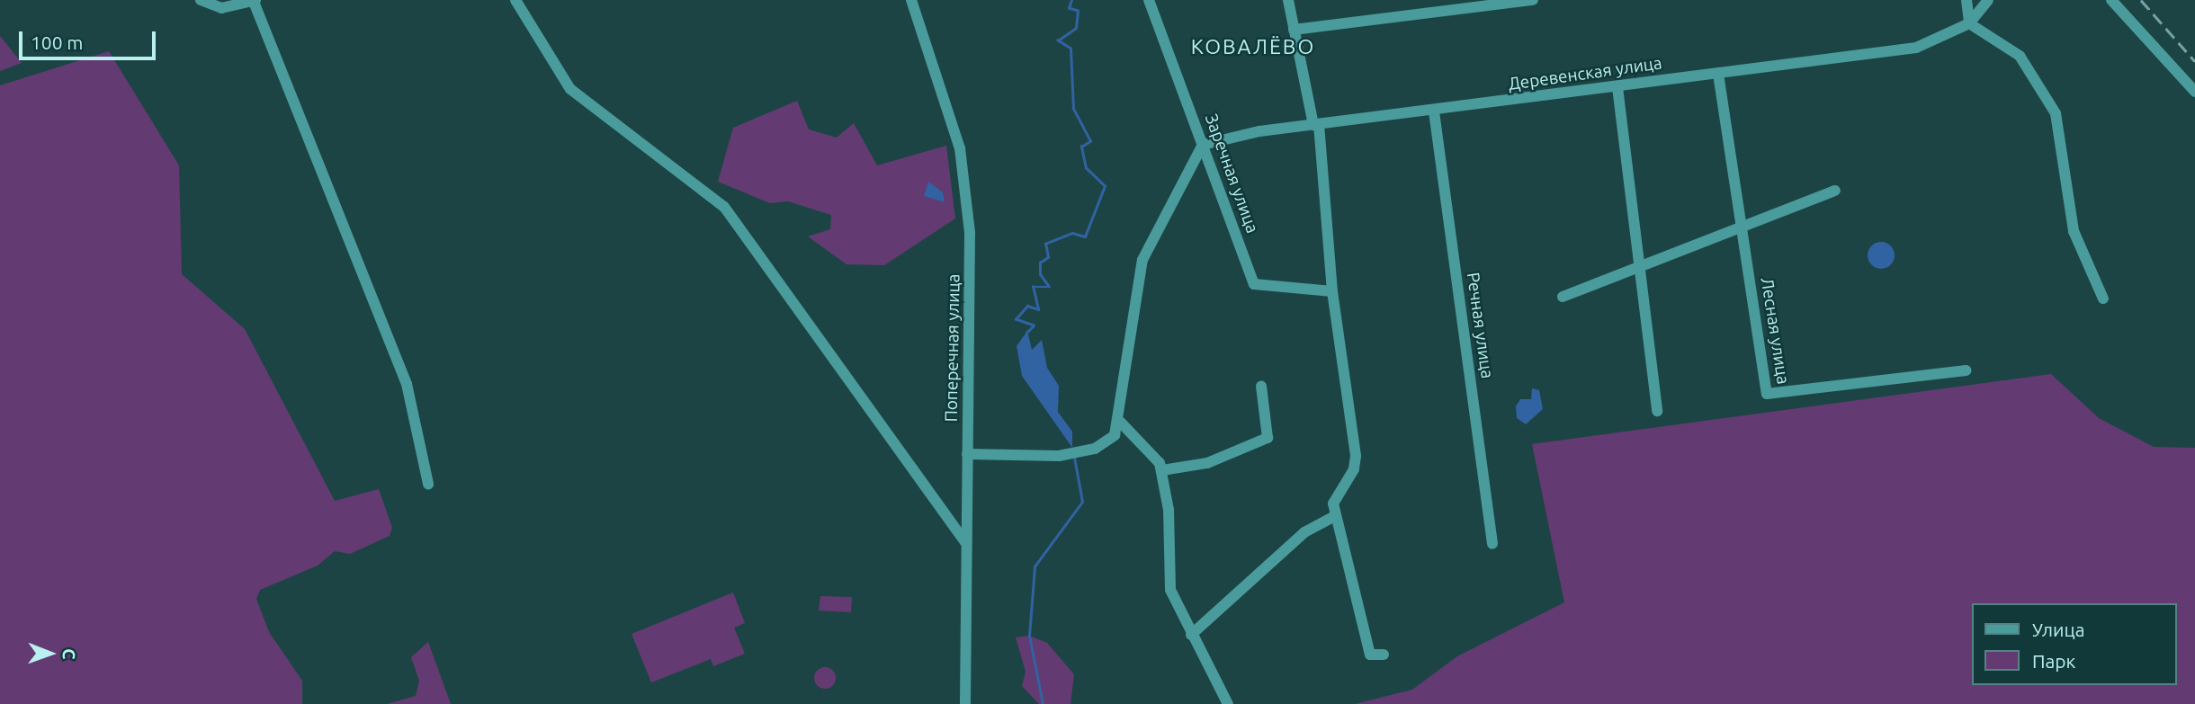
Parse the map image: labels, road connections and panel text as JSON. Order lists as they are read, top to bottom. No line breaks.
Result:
{"streets":{"street":["Деревенская улица","Заречная улица","Речная улица","Лесная улица","Поперечная улица"]},"crossings":[["Деревенская улица","Заречная улица"],["Деревенская улица","Речная улица"],["Деревенская улица","Лесная улица"]],"districts":["КОВАЛЁВО"],"legend":["Улица","Парк"],"scale_bar":"100 m","north":"right"}
